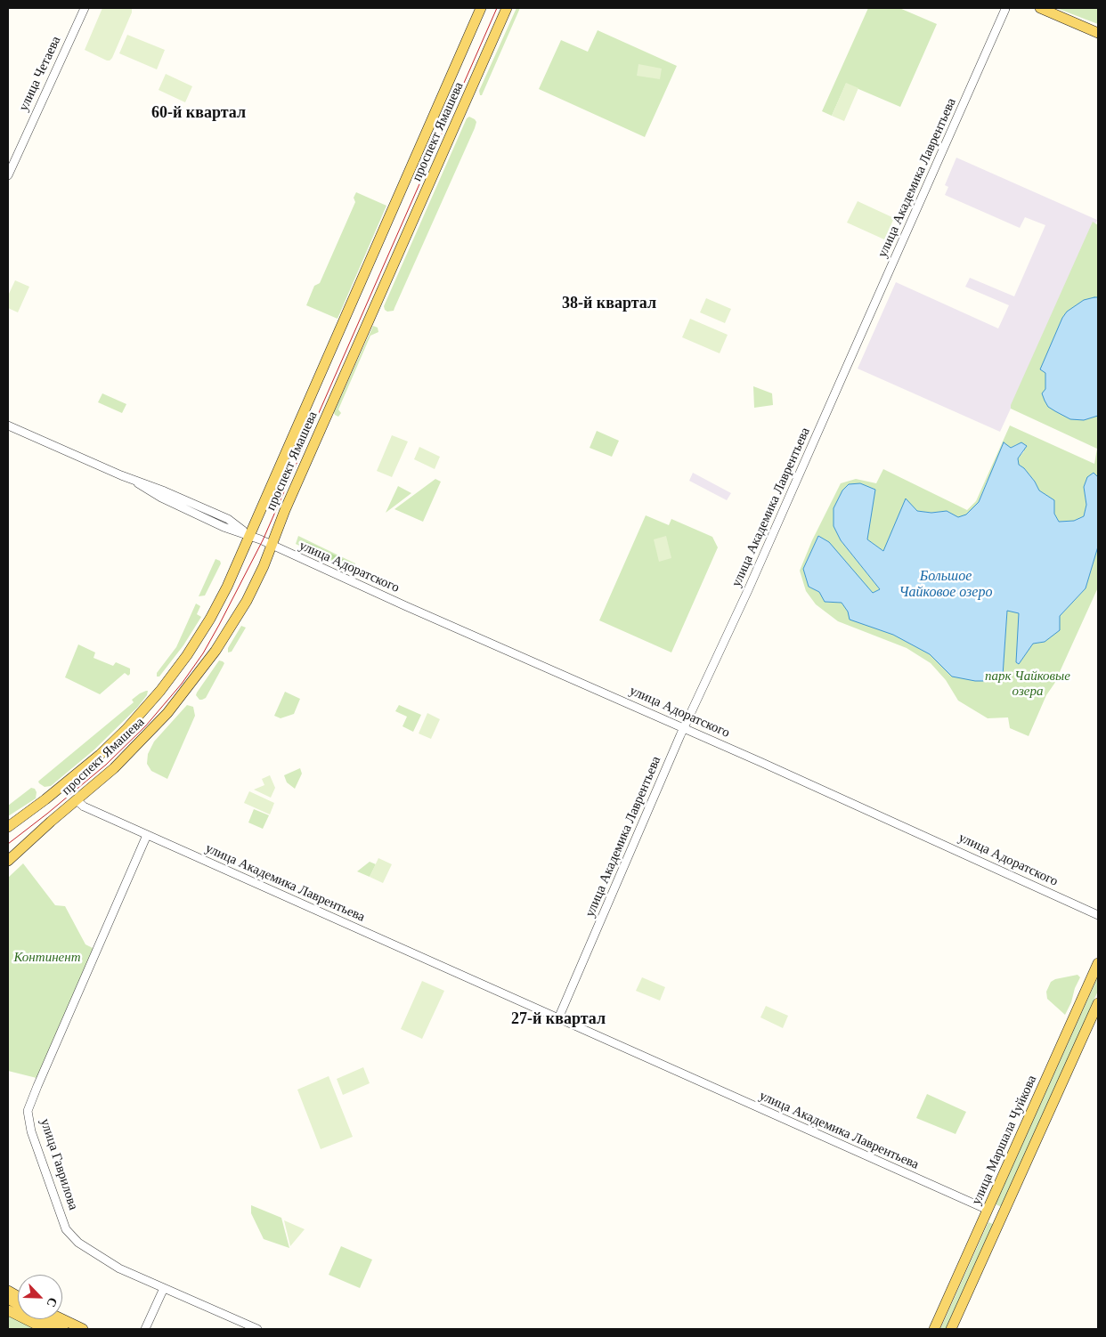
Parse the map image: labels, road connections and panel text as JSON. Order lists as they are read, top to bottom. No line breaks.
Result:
{"streets":{"main road":["проспект Ямашева","улица Маршала Чуйкова"],"street":["улица Четаева","улица Академика Лаврентьева","улица Адоратского","улица Гаврилова"]},"crossings":[["проспект Ямашева","улица Академика Лаврентьева"],["проспект Ямашева","улица Адоратского"],["улица Академика Лаврентьева","улица Адоратского"],["улица Академика Лаврентьева","улица Маршала Чуйкова"],["улица Академика Лаврентьева","улица Гаврилова"]],"districts":["60-й квартал","38-й квартал","27-й квартал"],"water":["Большое Чайковое озеро"],"parks":["парк Чайковые озера","Континент"],"north":"bottom right"}
